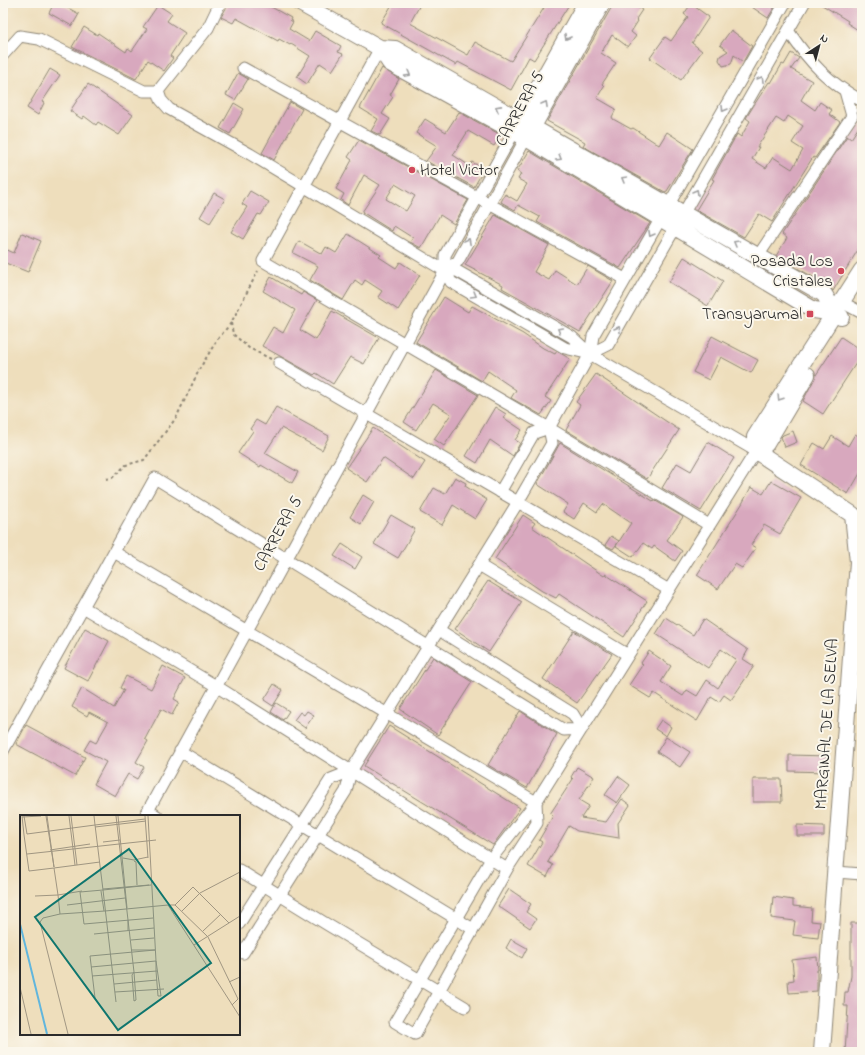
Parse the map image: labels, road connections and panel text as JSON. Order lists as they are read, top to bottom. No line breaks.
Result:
{"streets":{"street":["CARRERA 5","MARGINAL DE LA SELVA"]},"places":{"other":["Hotel Victor","Posada Los Cristales"],"transit":["Transyarumal"]},"north":"top right"}
